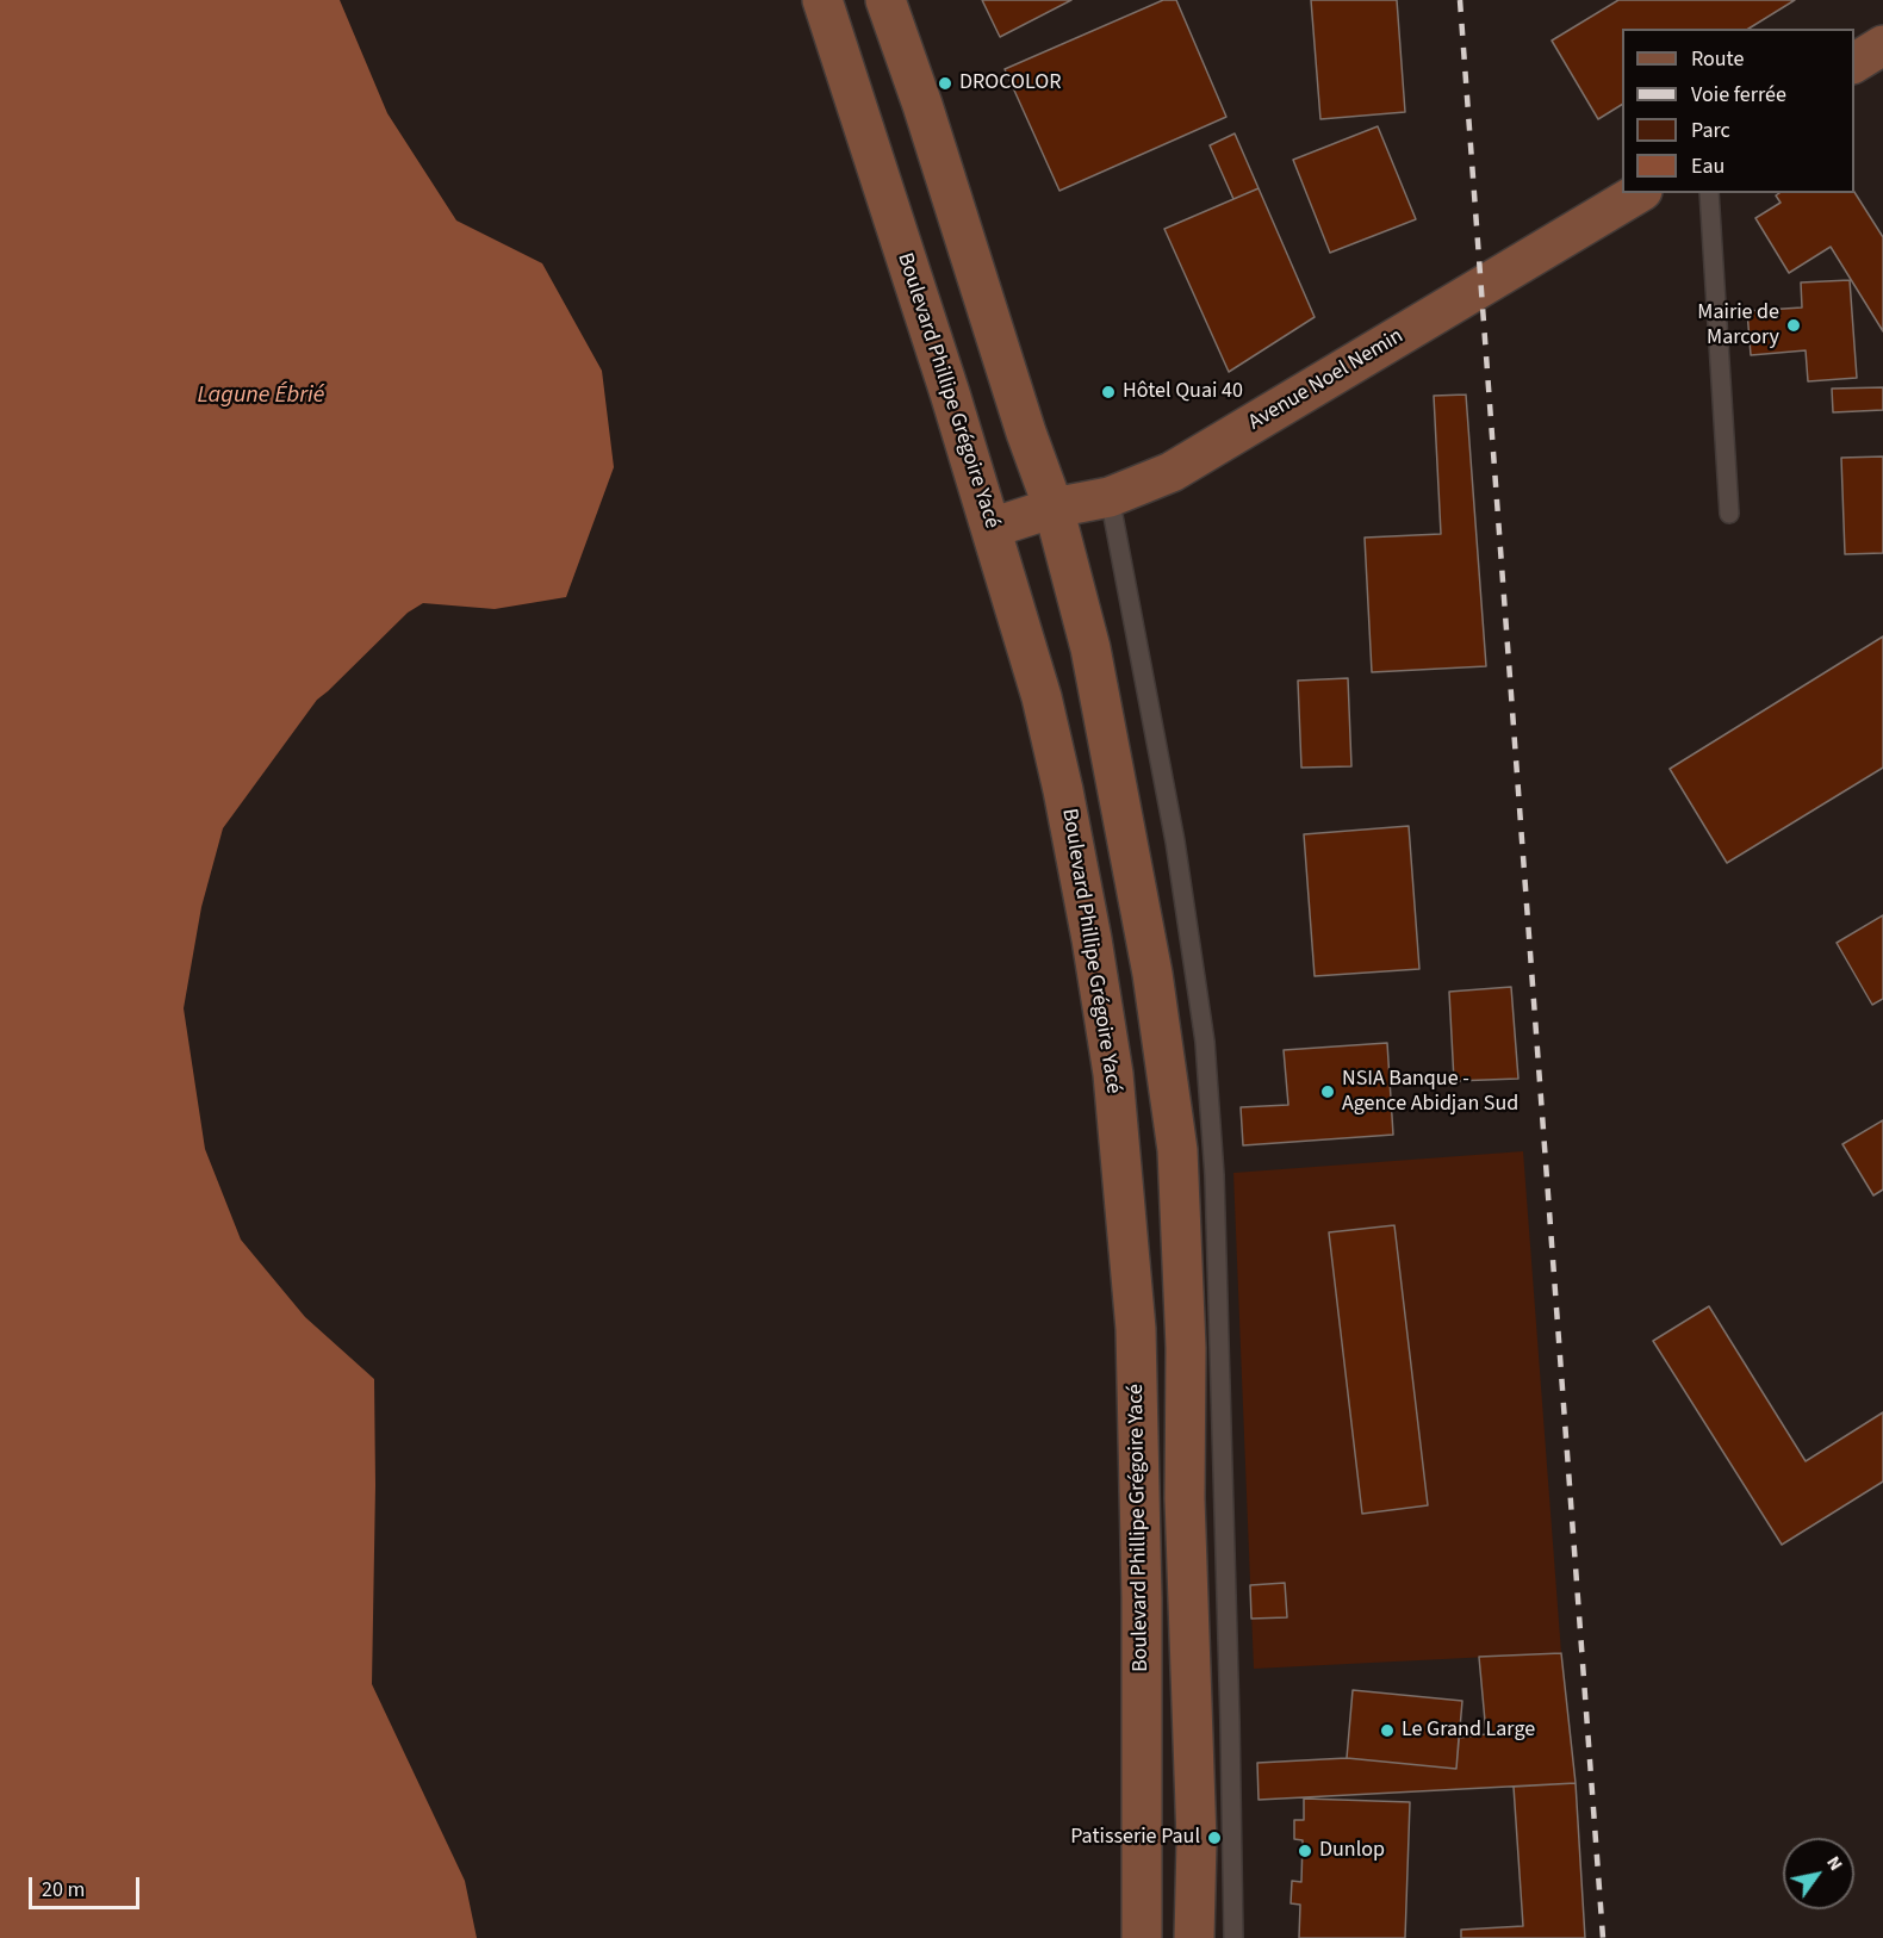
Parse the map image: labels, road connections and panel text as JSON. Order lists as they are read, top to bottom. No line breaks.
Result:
{"streets":{"main road":["Avenue Noel Nemin","Boulevard Phillipe Grégoire Yacé"]},"crossings":[["Avenue Noel Nemin","Boulevard Phillipe Grégoire Yacé"]],"water":["Lagune Ébrié"],"places":["DROCOLOR","Mairie de Marcory","Hôtel Quai 40","NSIA Banque - Agence Abidjan Sud","Le Grand Large","Patisserie Paul","Dunlop"],"legend":["Route","Voie ferrée","Parc","Eau"],"scale_bar":"20 m","north":"top right"}
